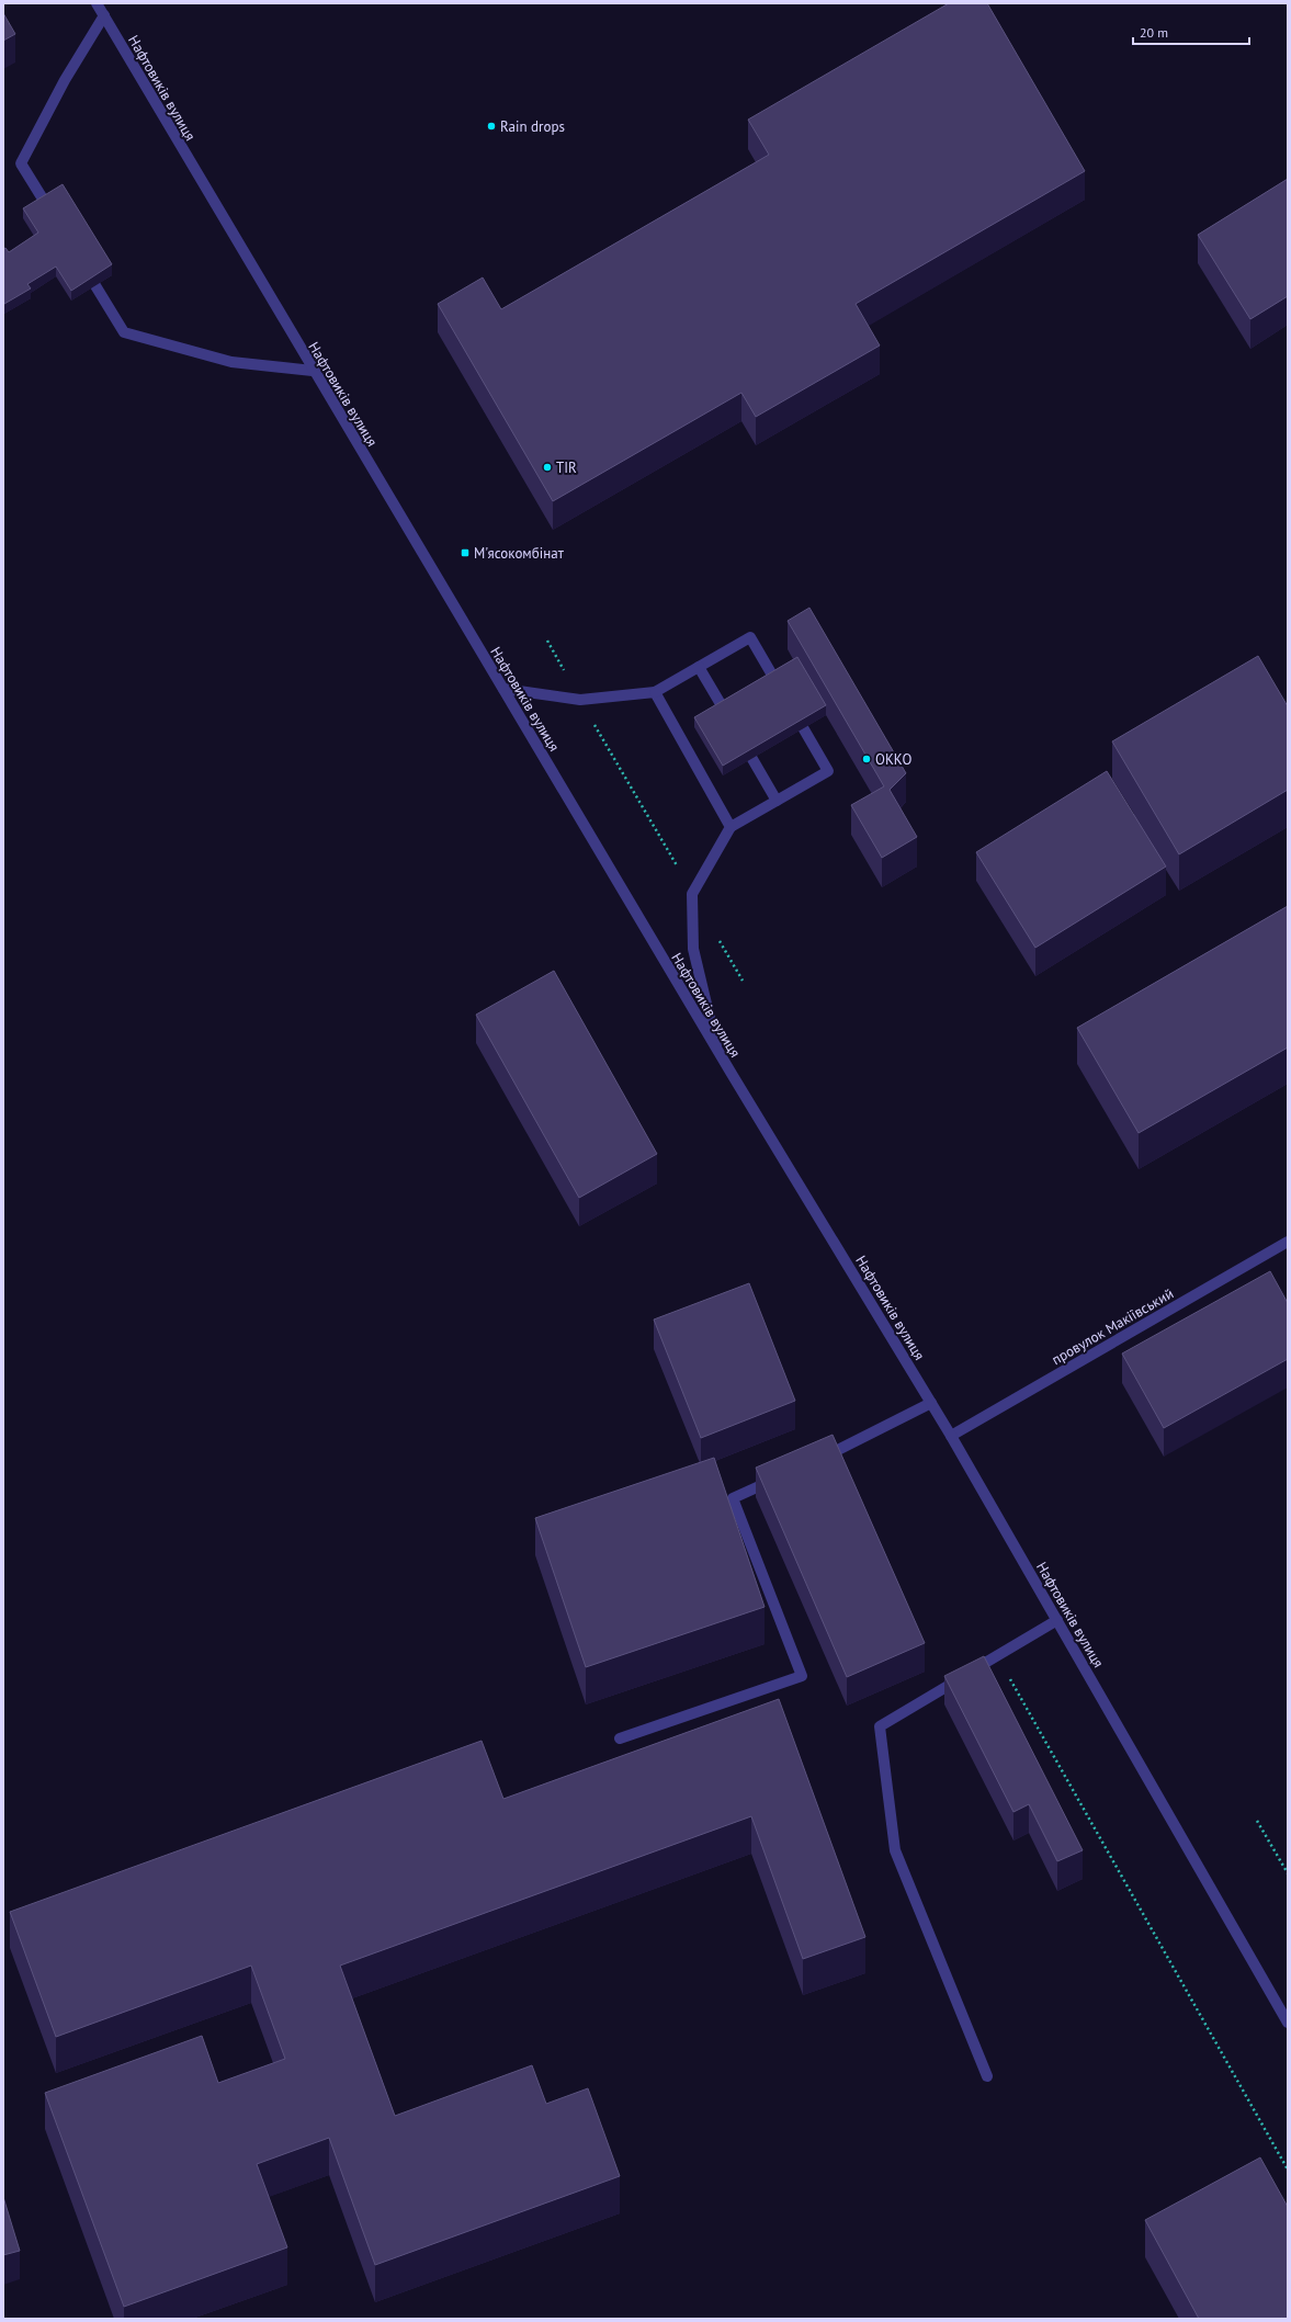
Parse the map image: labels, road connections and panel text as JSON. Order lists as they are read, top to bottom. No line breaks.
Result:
{"streets":{"street":["Нафтовиків вулиця","провулок Макіївський"]},"crossings":[["Нафтовиків вулиця","провулок Макіївський"]],"places":{"other":["Rain drops","TIR","ОККО"],"transit":["М'ясокомбінат"]},"scale_bar":"20 m"}
